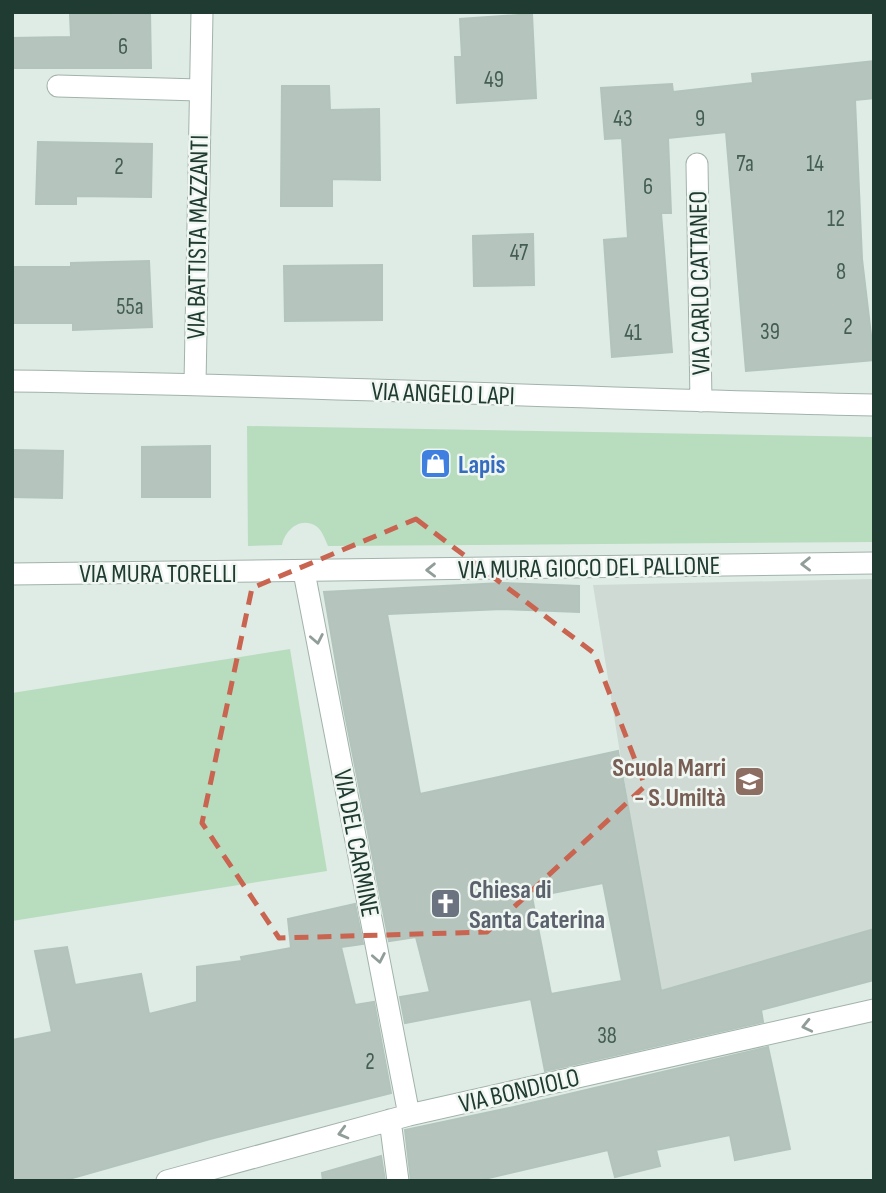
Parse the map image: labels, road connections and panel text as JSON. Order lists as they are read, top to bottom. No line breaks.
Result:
{"streets":{"street":["VIA BATTISTA MAZZANTI","VIA CARLO CATTANEO","VIA ANGELO LAPI","VIA MURA GIOCO DEL PALLONE","VIA MURA TORELLI","VIA DEL CARMINE","VIA BONDIOLO"]},"crossings":[["VIA BATTISTA MAZZANTI","VIA ANGELO LAPI"],["VIA CARLO CATTANEO","VIA ANGELO LAPI"],["VIA MURA GIOCO DEL PALLONE","VIA MURA TORELLI"],["VIA MURA GIOCO DEL PALLONE","VIA DEL CARMINE"],["VIA MURA TORELLI","VIA DEL CARMINE"],["VIA DEL CARMINE","VIA BONDIOLO"]],"one_way":["VIA MURA GIOCO DEL PALLONE","VIA DEL CARMINE","VIA BONDIOLO"],"places":{"shop":["Lapis"],"school or university":["Scuola Marri - S.Umiltà"],"church":["Chiesa di Santa Caterina"]},"house_numbers":["6","49","43","9","7a","14","2","6","12","47","8","55a","2","39","41","38","2"]}
